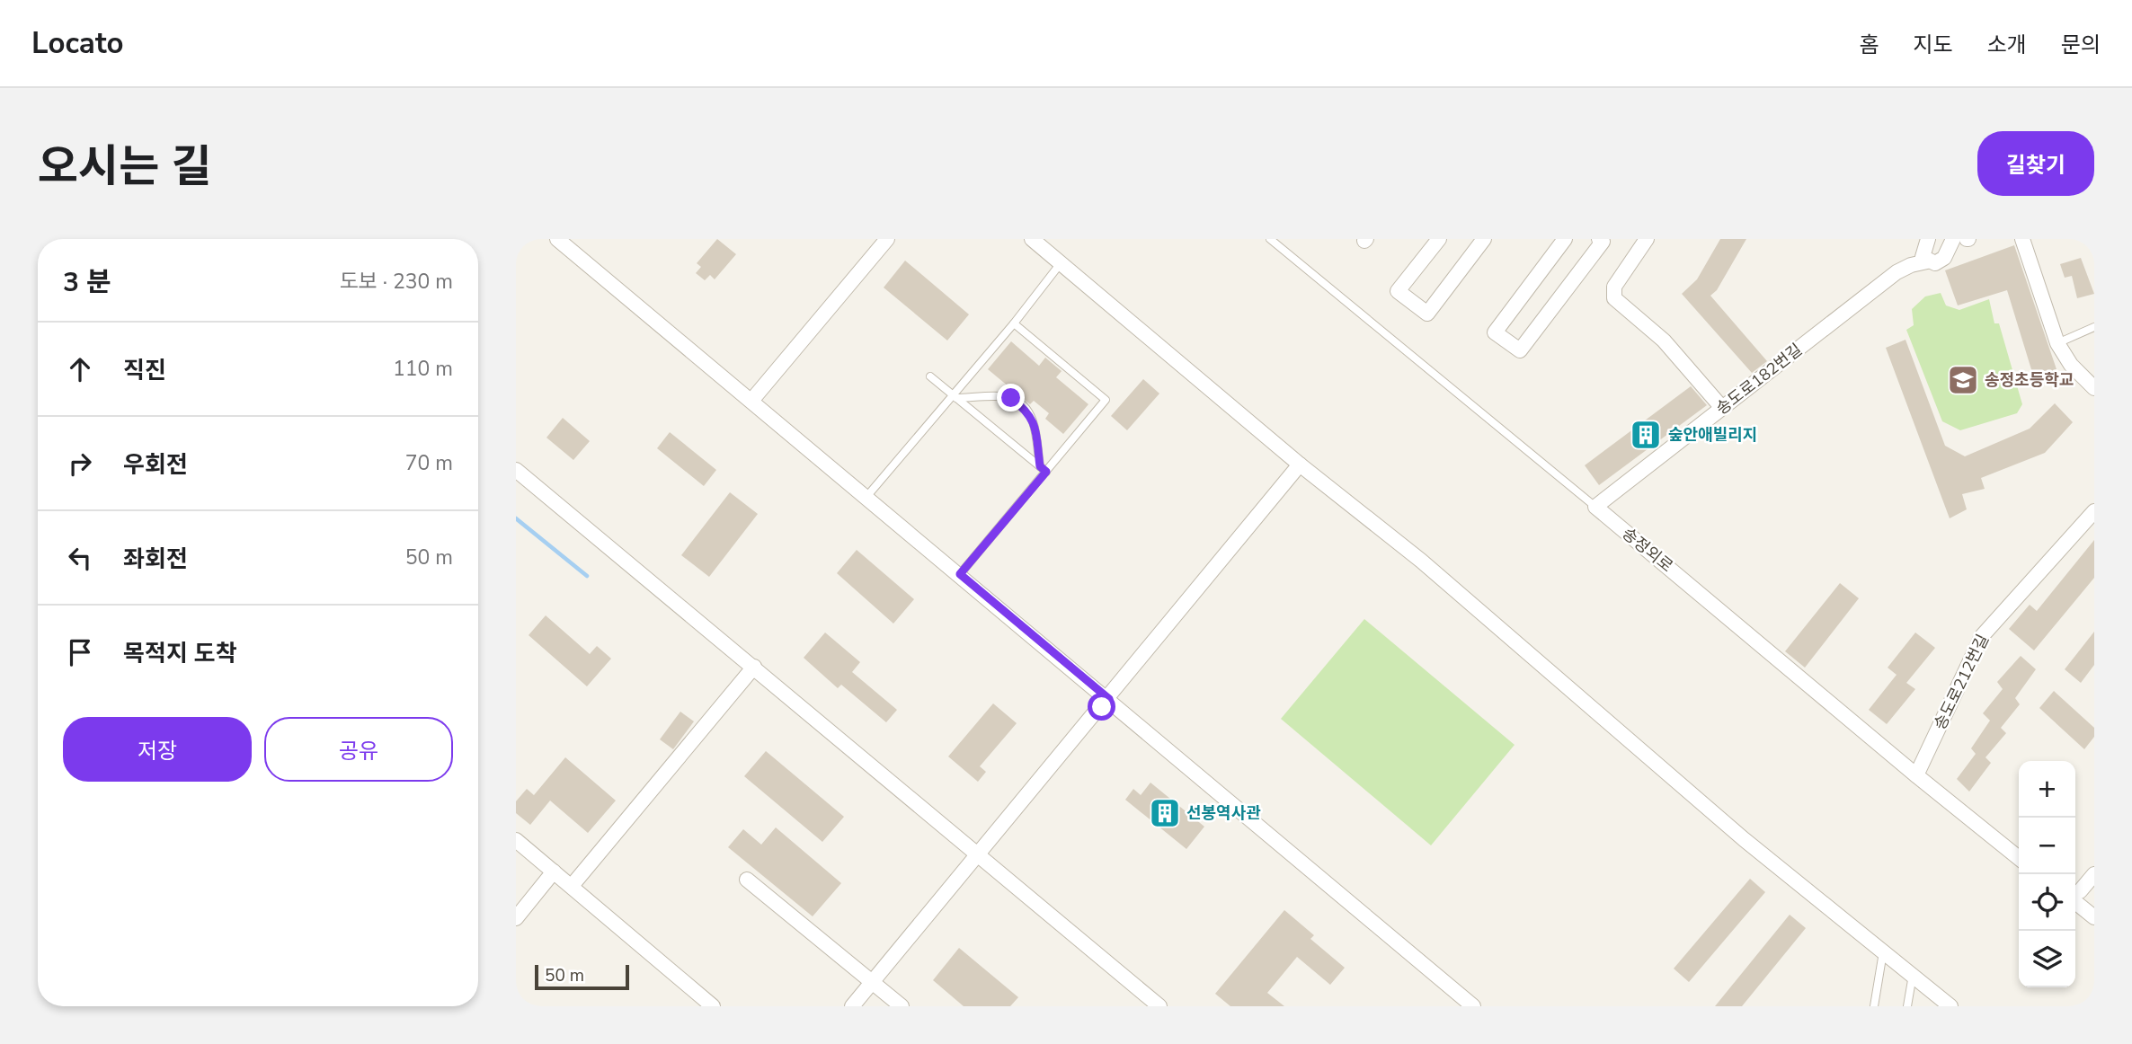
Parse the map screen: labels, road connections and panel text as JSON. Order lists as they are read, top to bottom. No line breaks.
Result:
{"streets":{"street":["송도로182번길","송정외로","송도로212번길"]},"crossings":[["송도로182번길","송정외로"],["송정외로","송도로212번길"]],"places":{"school or university":["송정초등학교"],"building":["숲안애빌리지","선봉역사관"]},"scale_bar":"50 m","page":{"header":"Locato","nav":["홈","지도","소개","문의"],"title":"오시는 길","buttons":["길찾기",["저장","공유"]],"heading":["3 분","도보 · 230 m"],"list":[["직진","110 m"],["우회전","70 m"],["좌회전","50 m"],"목적지 도착"],"map_buttons":["+","−"],"scale":"50 m"}}
